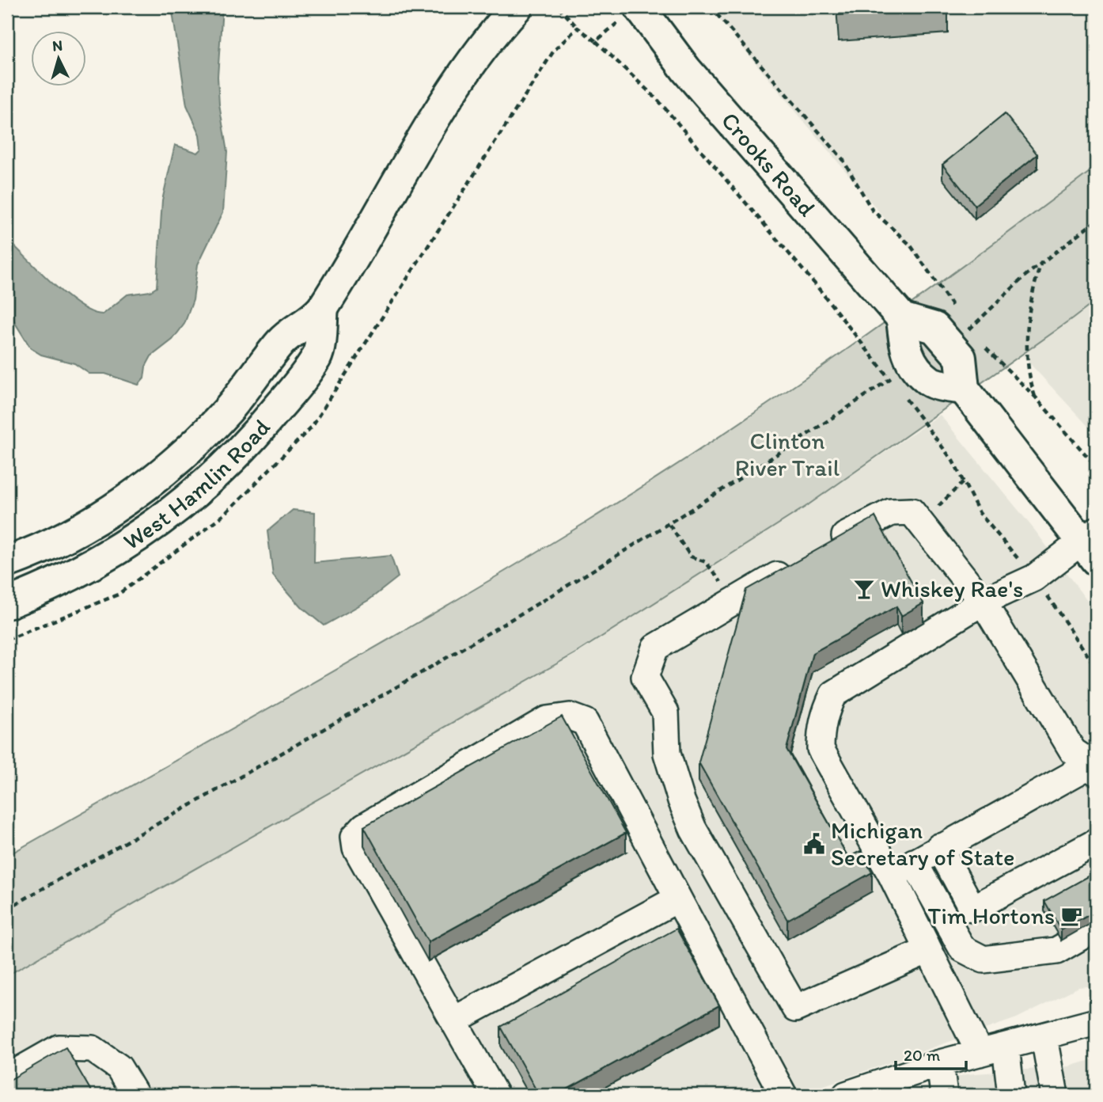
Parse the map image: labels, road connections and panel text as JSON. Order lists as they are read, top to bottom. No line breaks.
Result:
{"streets":{"main road":["Crooks Road","West Hamlin Road"]},"parks":["Clinton River Trail"],"places":{"bar":["Whiskey Rae's"],"public building":["Michigan Secretary of State"],"cafe":["Tim Hortons"]},"scale_bar":"20 m","north":"top"}
